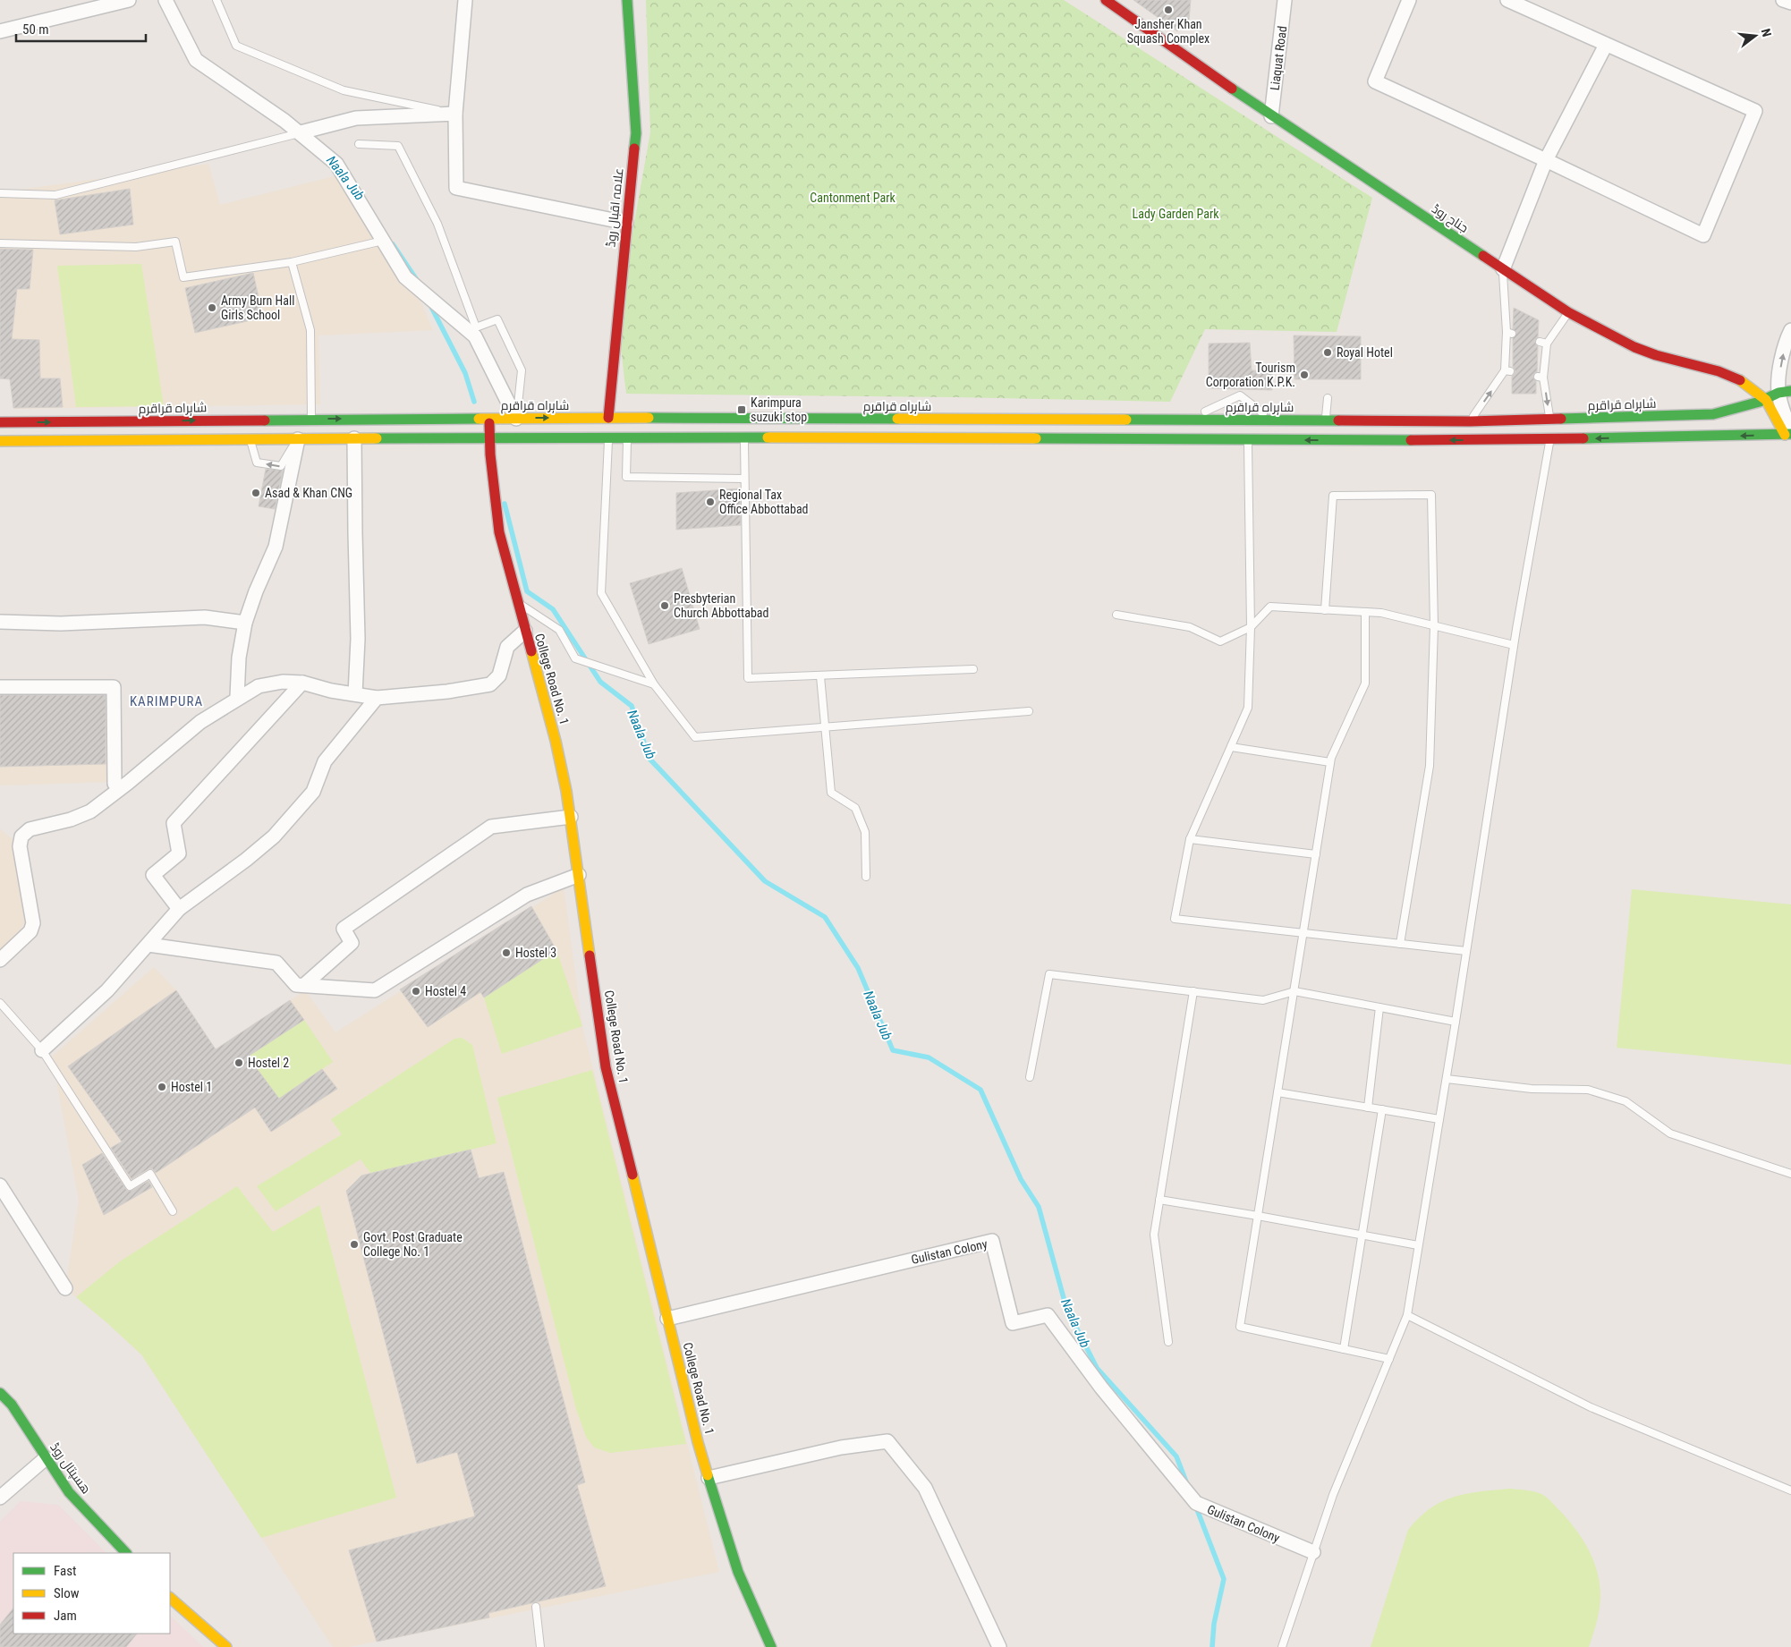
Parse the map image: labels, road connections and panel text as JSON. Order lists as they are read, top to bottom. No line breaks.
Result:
{"streets":{"main road":["علامہ اقبال روڈ","جناح روڈ","شاہراہ قراقرم","College Road No. 1","ھسپتال روڈ"],"street":["Liaquat Road","Gulistan Colony"]},"crossings":[["Liaquat Road","جناح روڈ"],["علامہ اقبال روڈ","شاہراہ قراقرم"],["جناح روڈ","شاہراہ قراقرم"],["شاہراہ قراقرم","College Road No. 1"],["College Road No. 1","Gulistan Colony"]],"districts":["KARIMPURA"],"water":["Naala Jub"],"parks":["Cantonment Park","Lady Garden Park"],"places":{"other":["Jansher Khan Squash Complex","Army Burn Hall Girls School","Royal Hotel","Tourism Corporation K.P.K.","Asad & Khan CNG","Regional Tax Office Abbottabad","Presbyterian Church Abbottabad","Hostel 3","Hostel 4","Hostel 2","Hostel 1","Govt. Post Graduate College No. 1"],"transit":["Karimpura suzuki stop"]},"legend":["Fast","Slow","Jam"],"scale_bar":"50 m","north":"right"}
